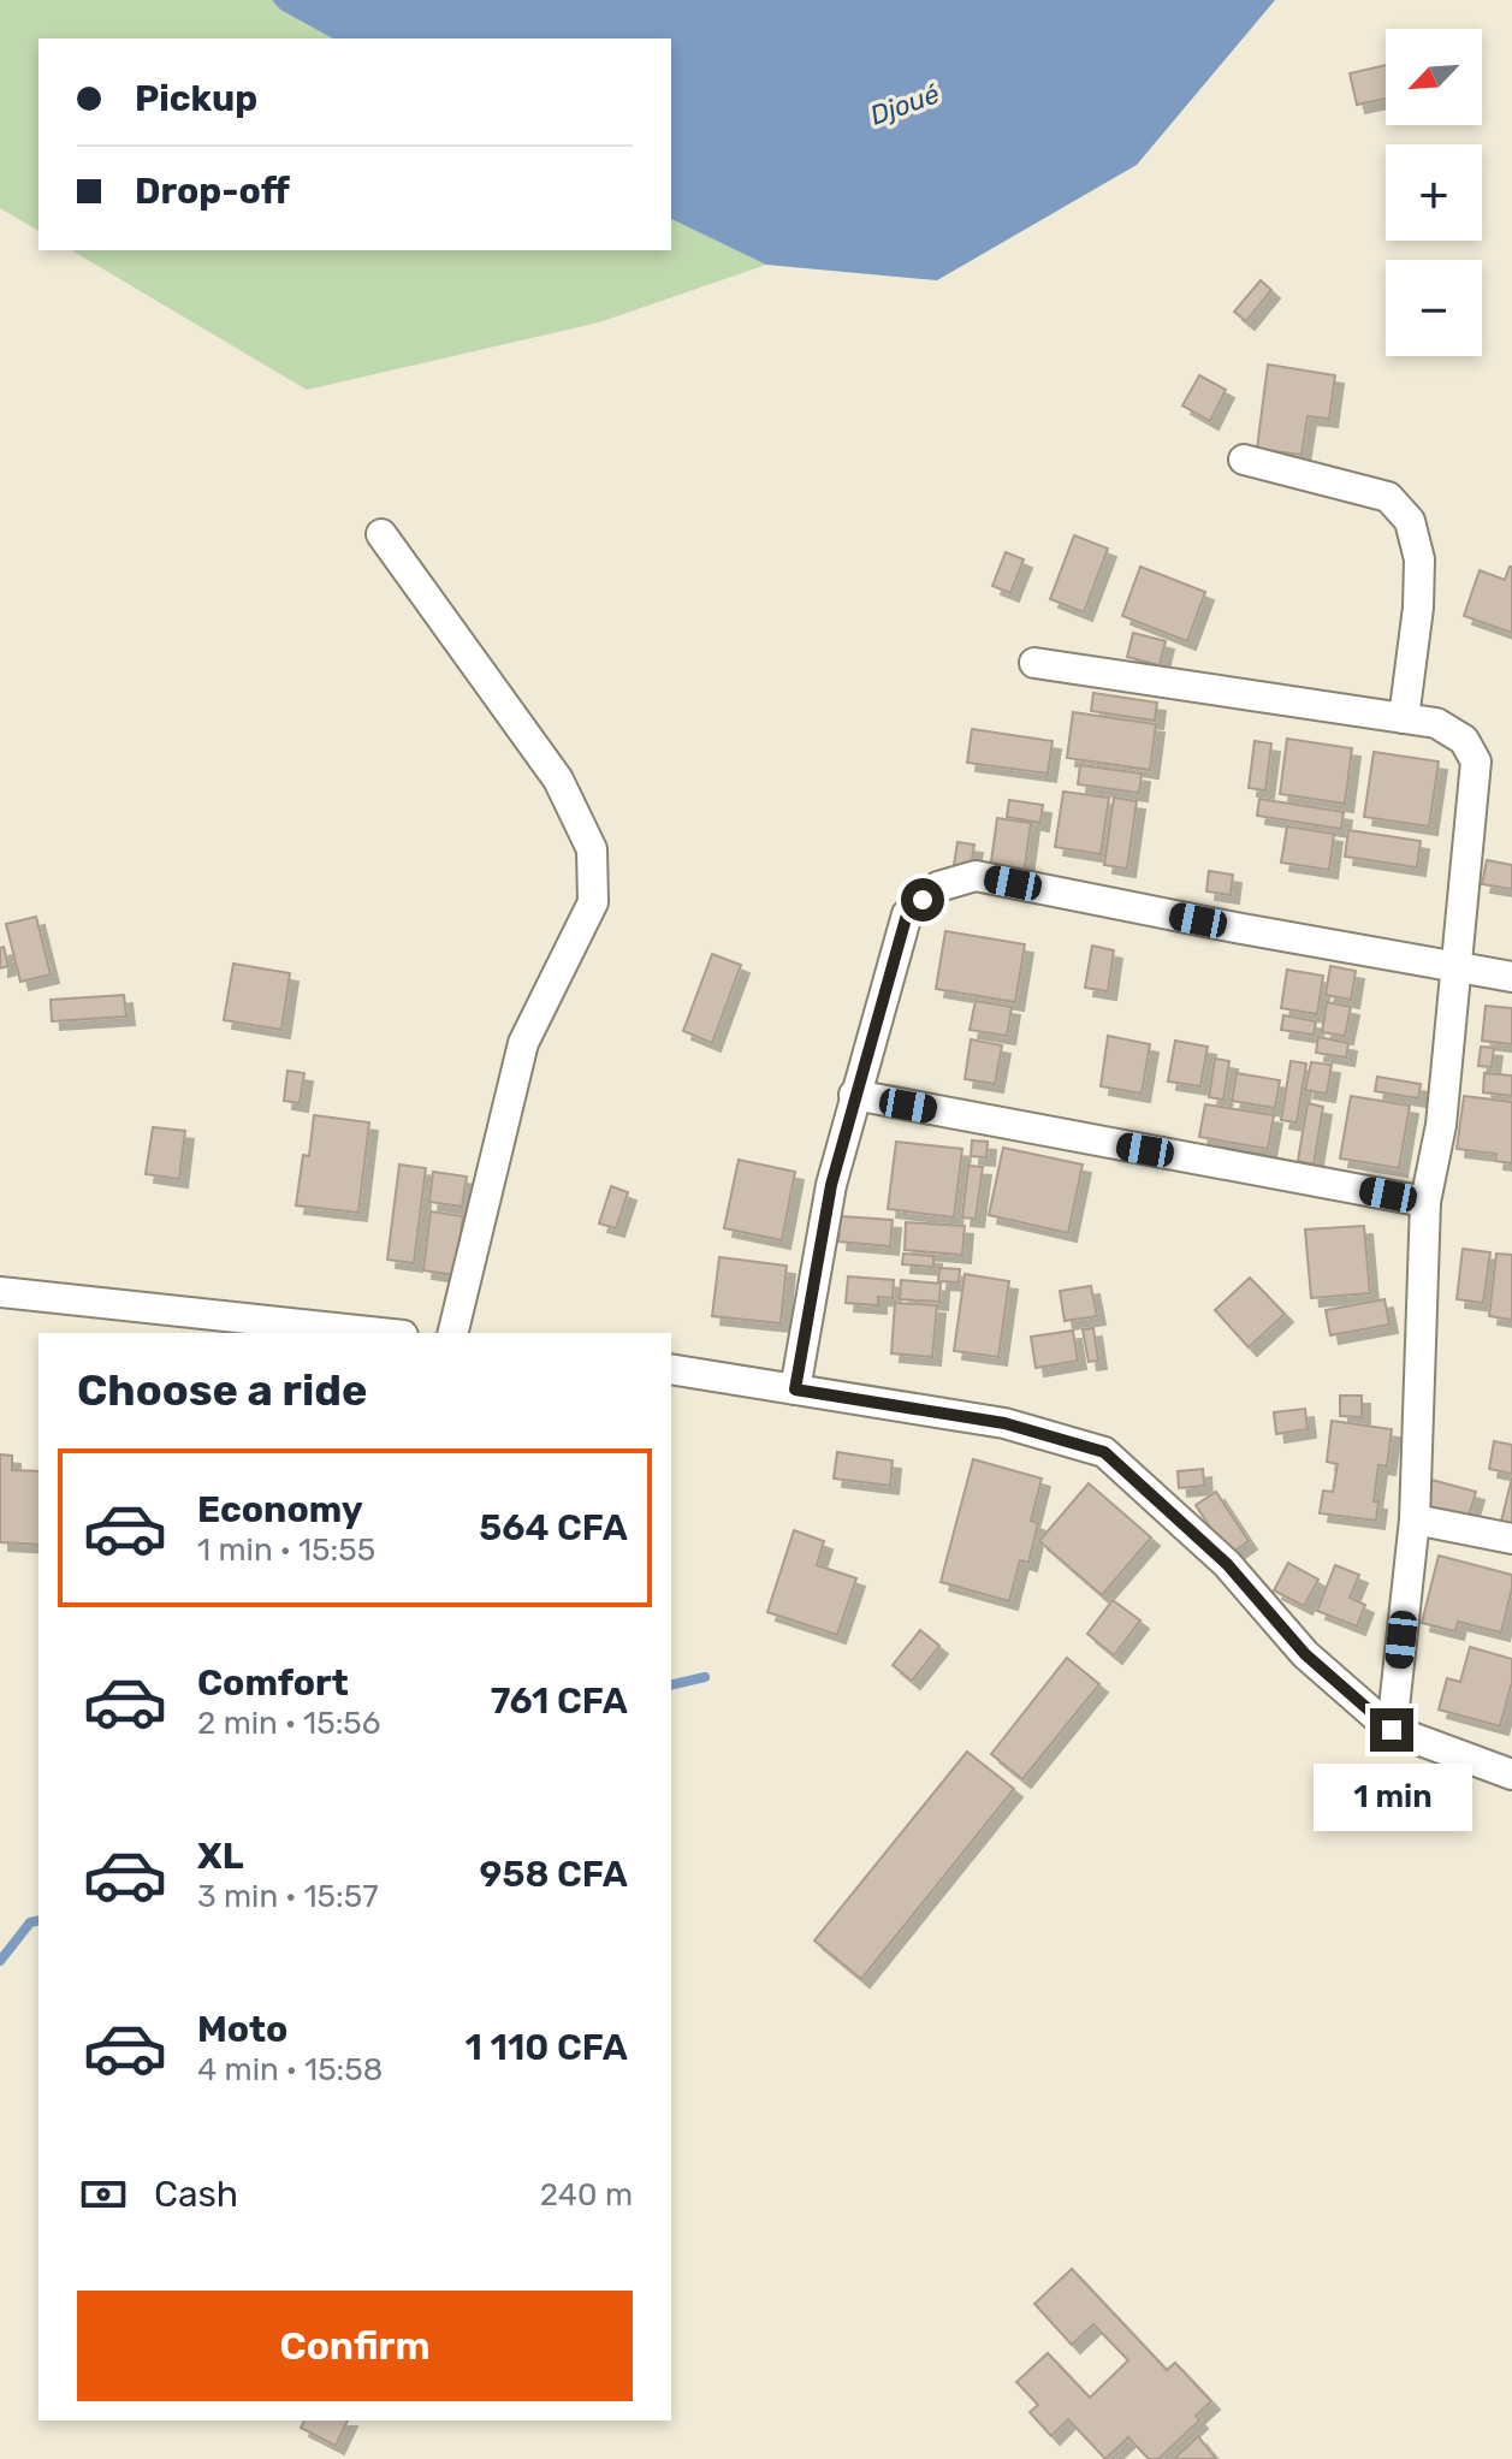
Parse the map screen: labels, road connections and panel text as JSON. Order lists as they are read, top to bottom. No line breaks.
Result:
{"water":["Djoué"],"north":"bottom left","page":{"map_buttons":["+","−"],"banner":["Pickup","Drop-off"],"heading":"Choose a ride","list":[{"name":"Economy","note":"1 min · 15:55","value":"564 CFA"},{"name":"Comfort","note":"2 min · 15:56","value":"761 CFA"},{"name":"XL","note":"3 min · 15:57","value":"958 CFA"},{"name":"Moto","note":"4 min · 15:58","value":"1 110 CFA"}],"bubble":"1 min","pay":["Cash","240 m"],"buttons":"Confirm"}}
